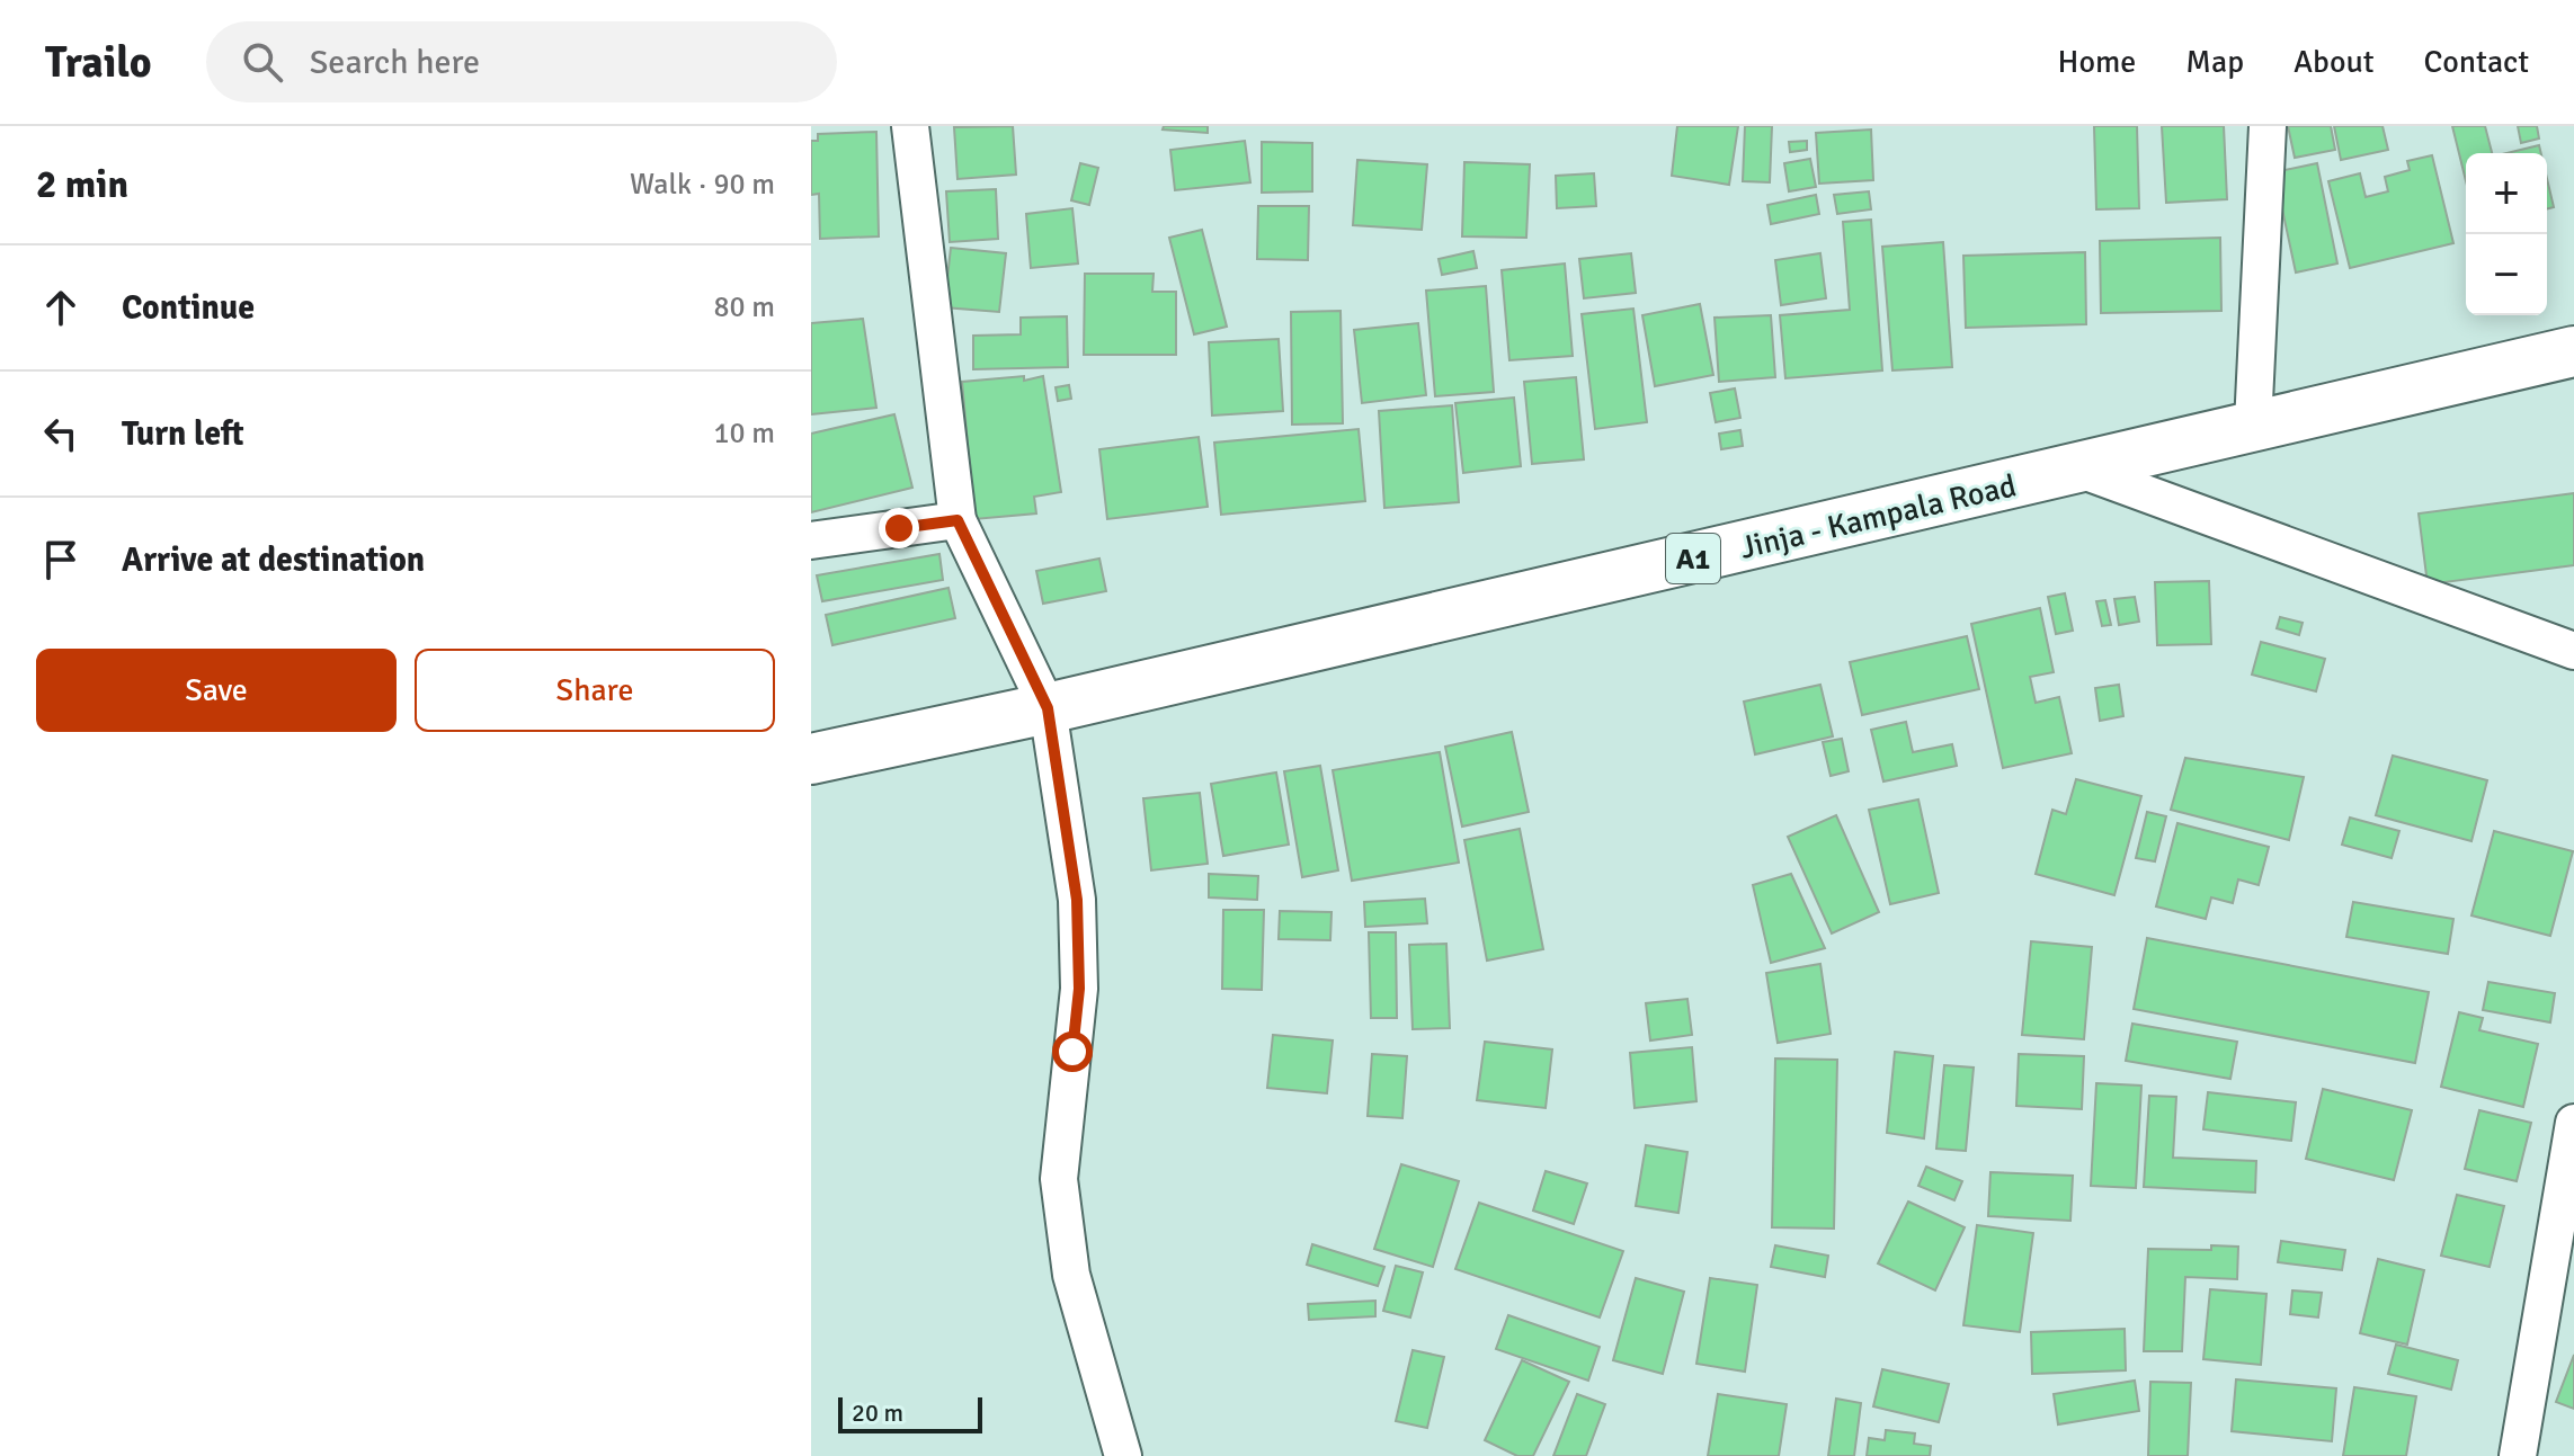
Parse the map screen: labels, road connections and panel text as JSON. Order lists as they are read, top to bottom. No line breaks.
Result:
{"streets":{"highway":["Jinja - Kampala Road","A1"]},"scale_bar":"20 m","page":{"header":"Trailo","search":"Search here","nav":["Home","Map","About","Contact"],"heading":["2 min","Walk · 90 m"],"map_buttons":["+","−"],"list":[["Continue","80 m"],["Turn left","10 m"],"Arrive at destination"],"buttons":["Save","Share"],"scale":"20 m"}}
